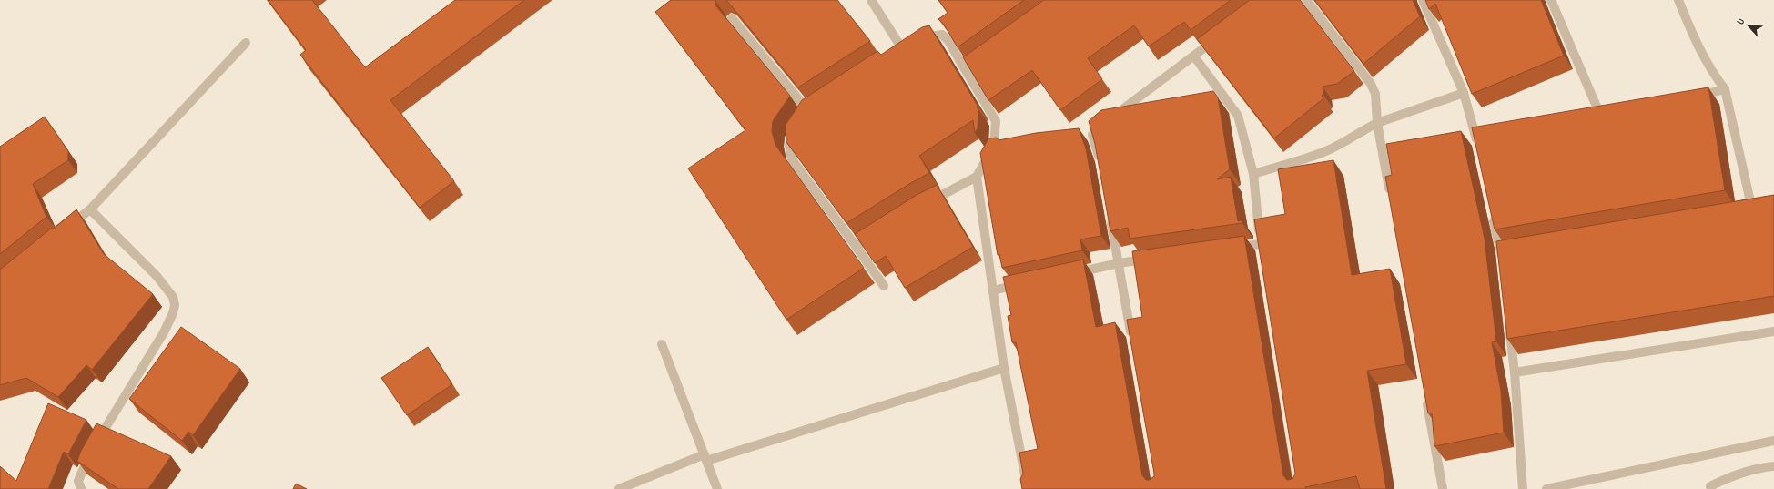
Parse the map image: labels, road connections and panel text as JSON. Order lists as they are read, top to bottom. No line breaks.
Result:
{"north":"top left"}
